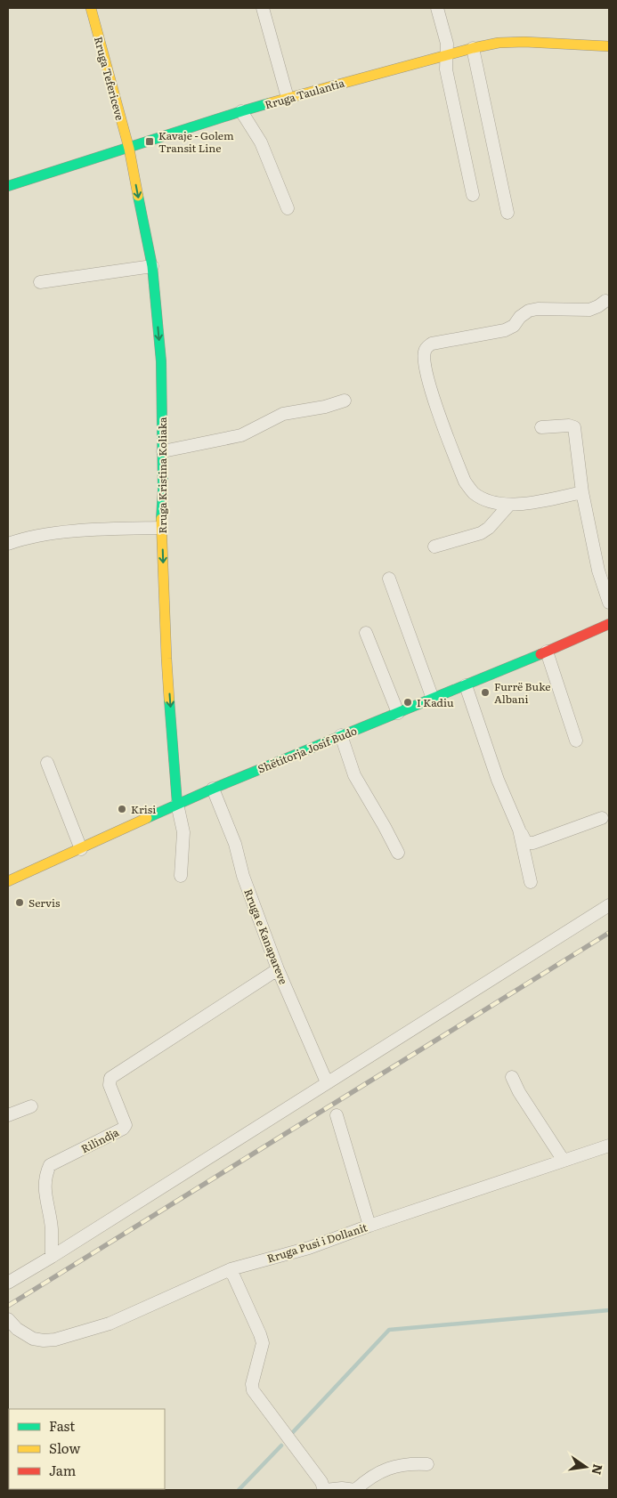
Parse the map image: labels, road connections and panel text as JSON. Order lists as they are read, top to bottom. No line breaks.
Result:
{"streets":{"street":["Rruga Tefericeve","Rruga Taulantia","Rruga Kristina Koliaka","Shëtitorja Josif Budo","Rruga e Kanapareve","Rilindja","Rruga Pusi i Dollanit"]},"crossings":[["Rruga Tefericeve","Rruga Taulantia"],["Rruga Tefericeve","Rruga Kristina Koliaka"],["Rruga Taulantia","Rruga Kristina Koliaka"],["Rruga Kristina Koliaka","Shëtitorja Josif Budo"],["Shëtitorja Josif Budo","Rruga e Kanapareve"],["Rruga e Kanapareve","Rilindja"]],"one_way":["Rruga Kristina Koliaka"],"places":{"transit":["Kavaje - Golem Transit Line"],"other":["Furrë Buke Albani","I Kadiu","Krisi","Servis"]},"legend":["Fast","Slow","Jam"],"north":"right"}
